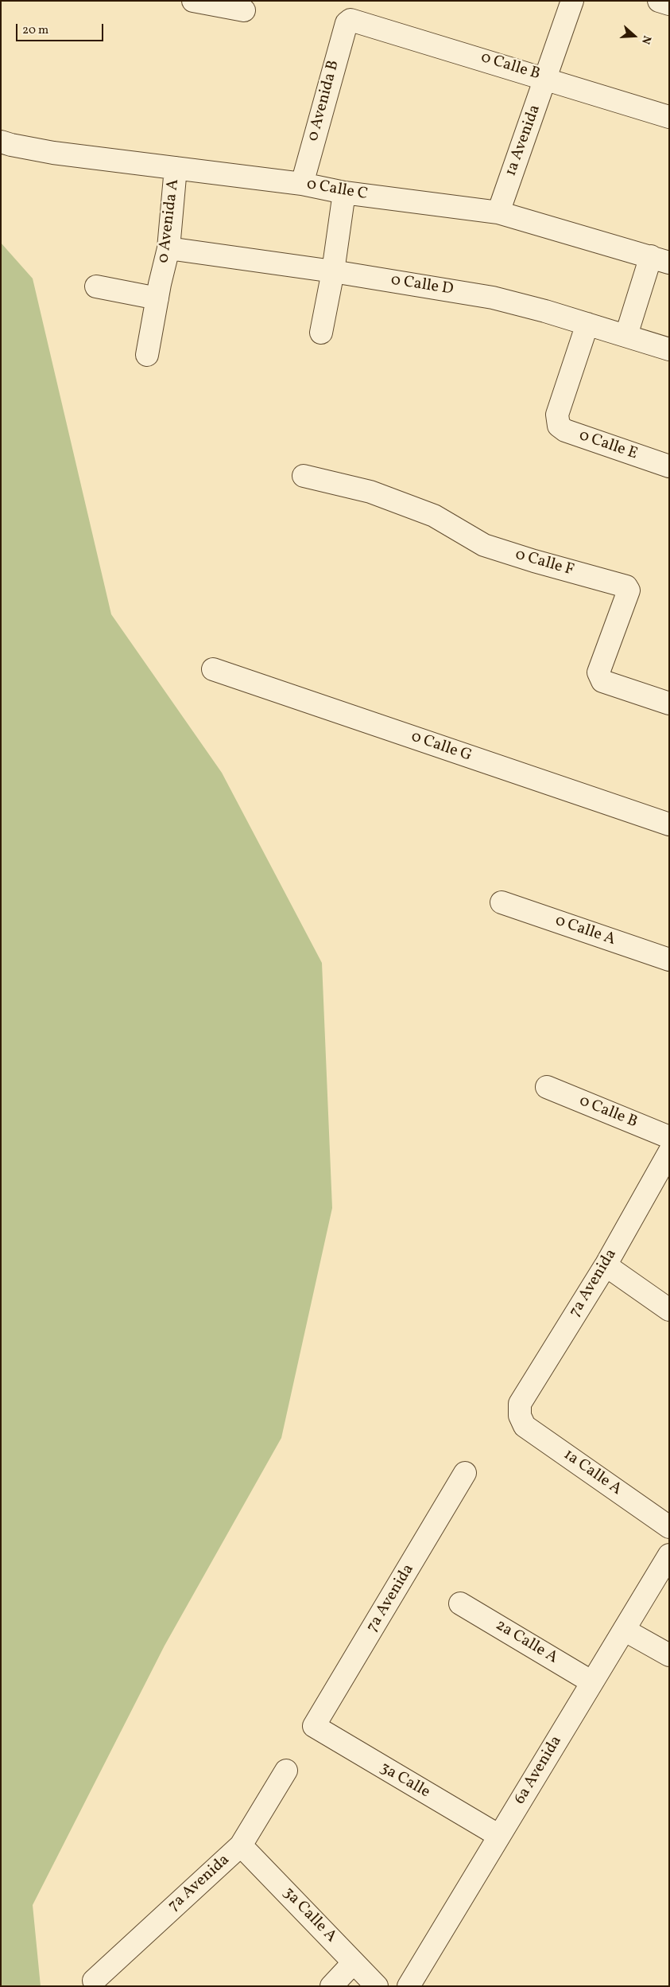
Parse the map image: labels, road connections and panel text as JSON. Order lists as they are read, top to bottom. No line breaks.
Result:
{"streets":{"street":["0 Calle B","0 Avenida B","1a Avenida","0 Calle C","0 Avenida A","0 Calle D","0 Calle E","0 Calle F","0 Calle G","0 Calle A","7a Avenida","1a Calle A","2a Calle A","6a Avenida","3a Calle","3a Calle A"]},"crossings":[["0 Calle B","0 Avenida B"],["0 Calle B","1a Avenida"],["0 Avenida B","0 Calle C"],["1a Avenida","0 Calle C"],["0 Calle C","0 Avenida A"],["0 Avenida A","0 Calle D"],["0 Calle D","0 Calle E"],["7a Avenida","1a Calle A"],["7a Avenida","3a Calle"],["7a Avenida","3a Calle A"],["2a Calle A","6a Avenida"],["6a Avenida","3a Calle"]],"scale_bar":"20 m","north":"right"}
